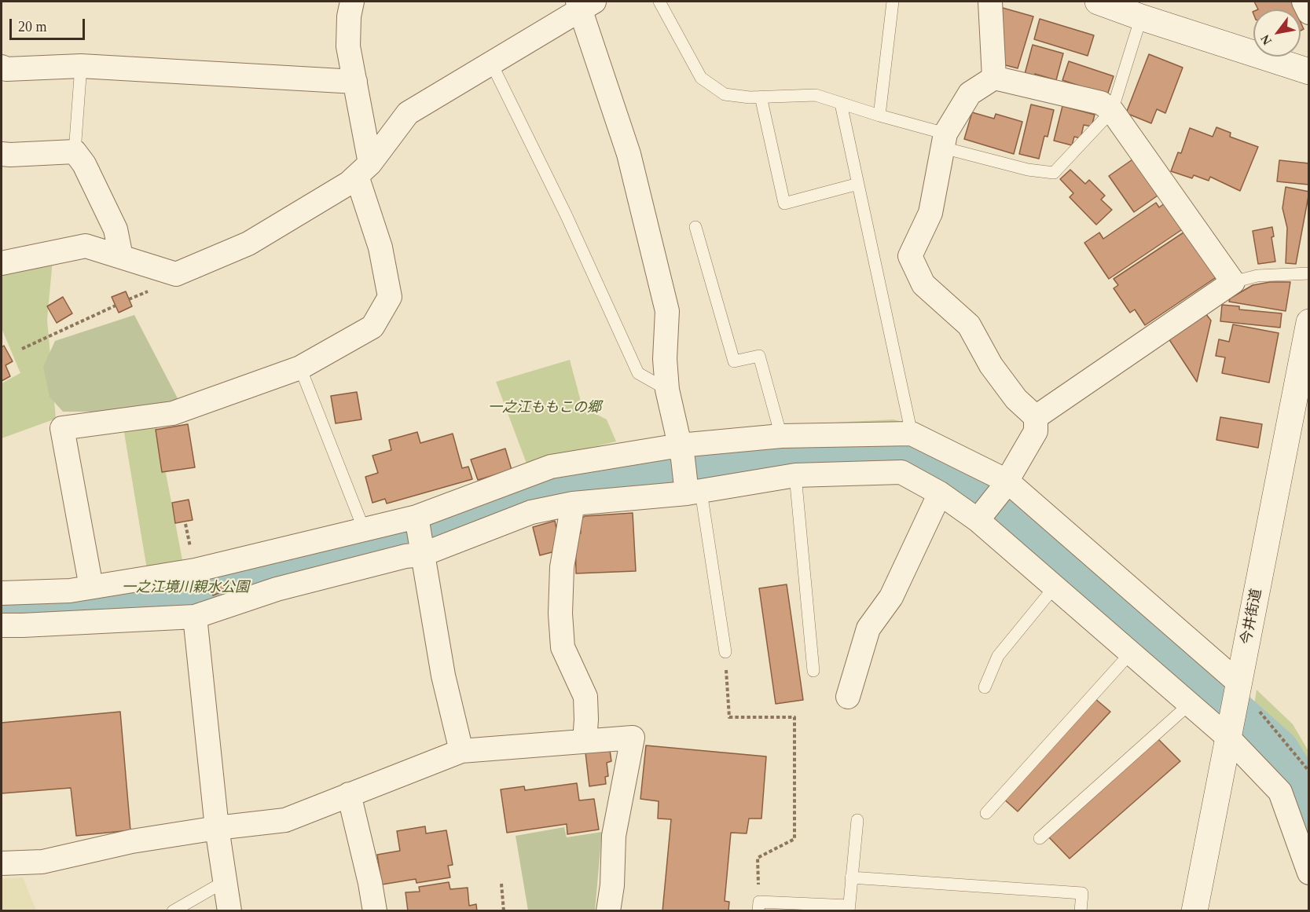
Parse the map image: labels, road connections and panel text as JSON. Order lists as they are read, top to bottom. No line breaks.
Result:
{"streets":{"street":["今井街道"]},"parks":["一之江ももこの郷","一之江境川親水公園"],"scale_bar":"20 m","north":"bottom left"}
